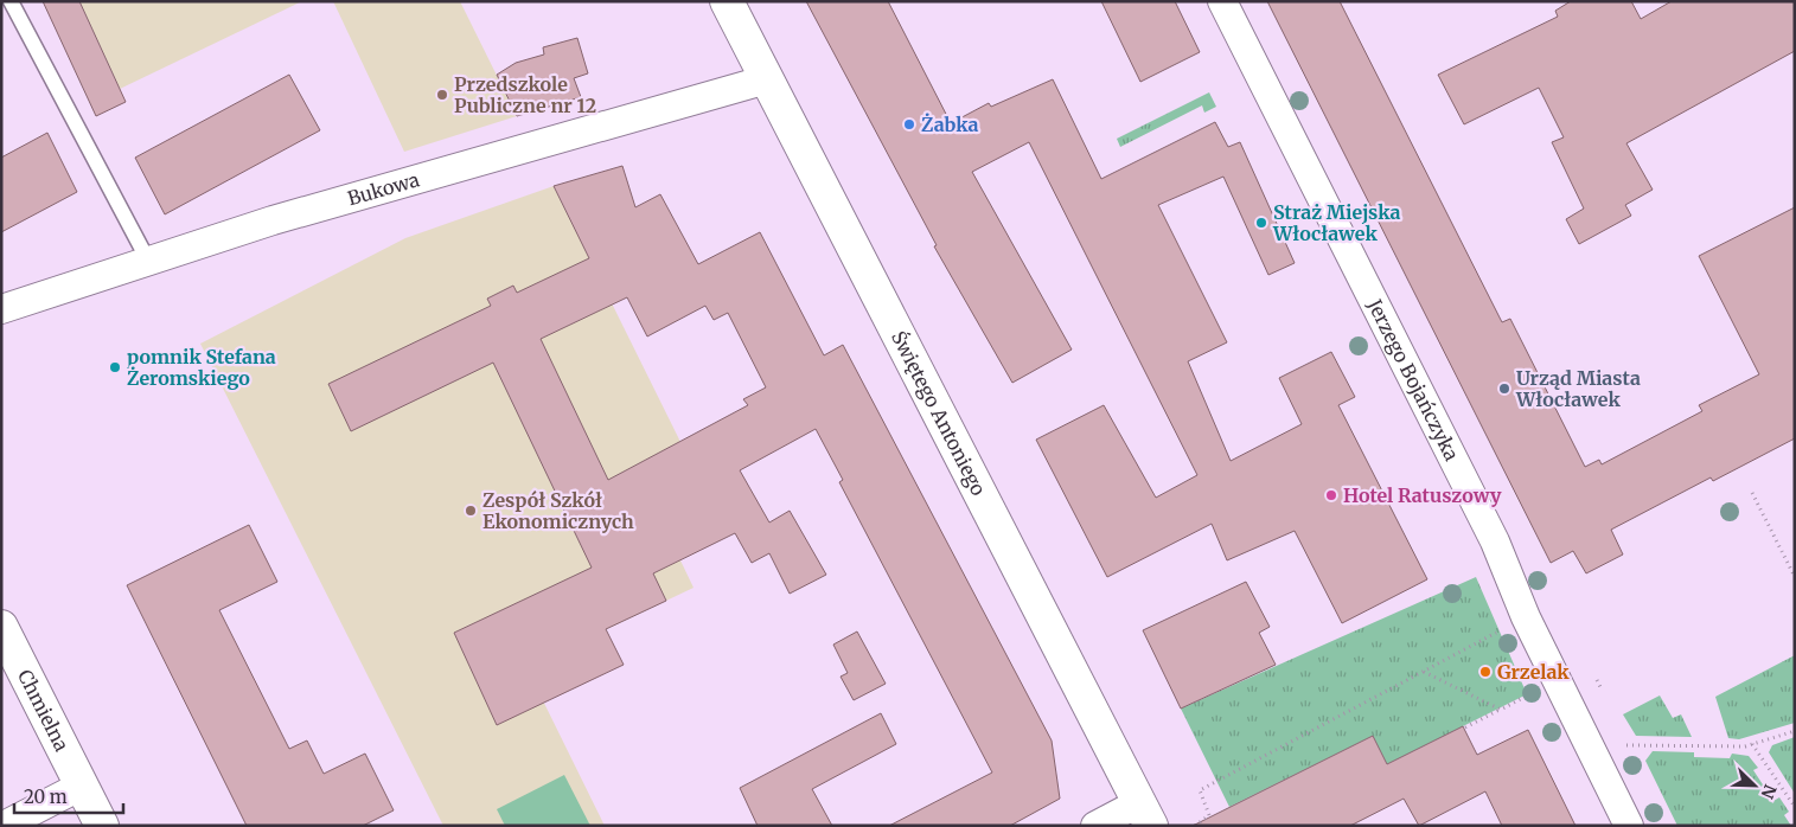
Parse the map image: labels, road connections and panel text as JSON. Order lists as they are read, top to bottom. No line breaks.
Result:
{"streets":{"street":["Bukowa","Jerzego Bojańczyka","Świętego Antoniego","Chmielna"]},"crossings":[["Bukowa","Świętego Antoniego"]],"places":["Przedszkole Publiczne nr 12","Żabka","Straż Miejska Włocławek","pomnik Stefana Żeromskiego","Urząd Miasta Włocławek","Hotel Ratuszowy","Zespół Szkół Ekonomicznych","Grzelak"],"scale_bar":"20 m","north":"bottom right"}
